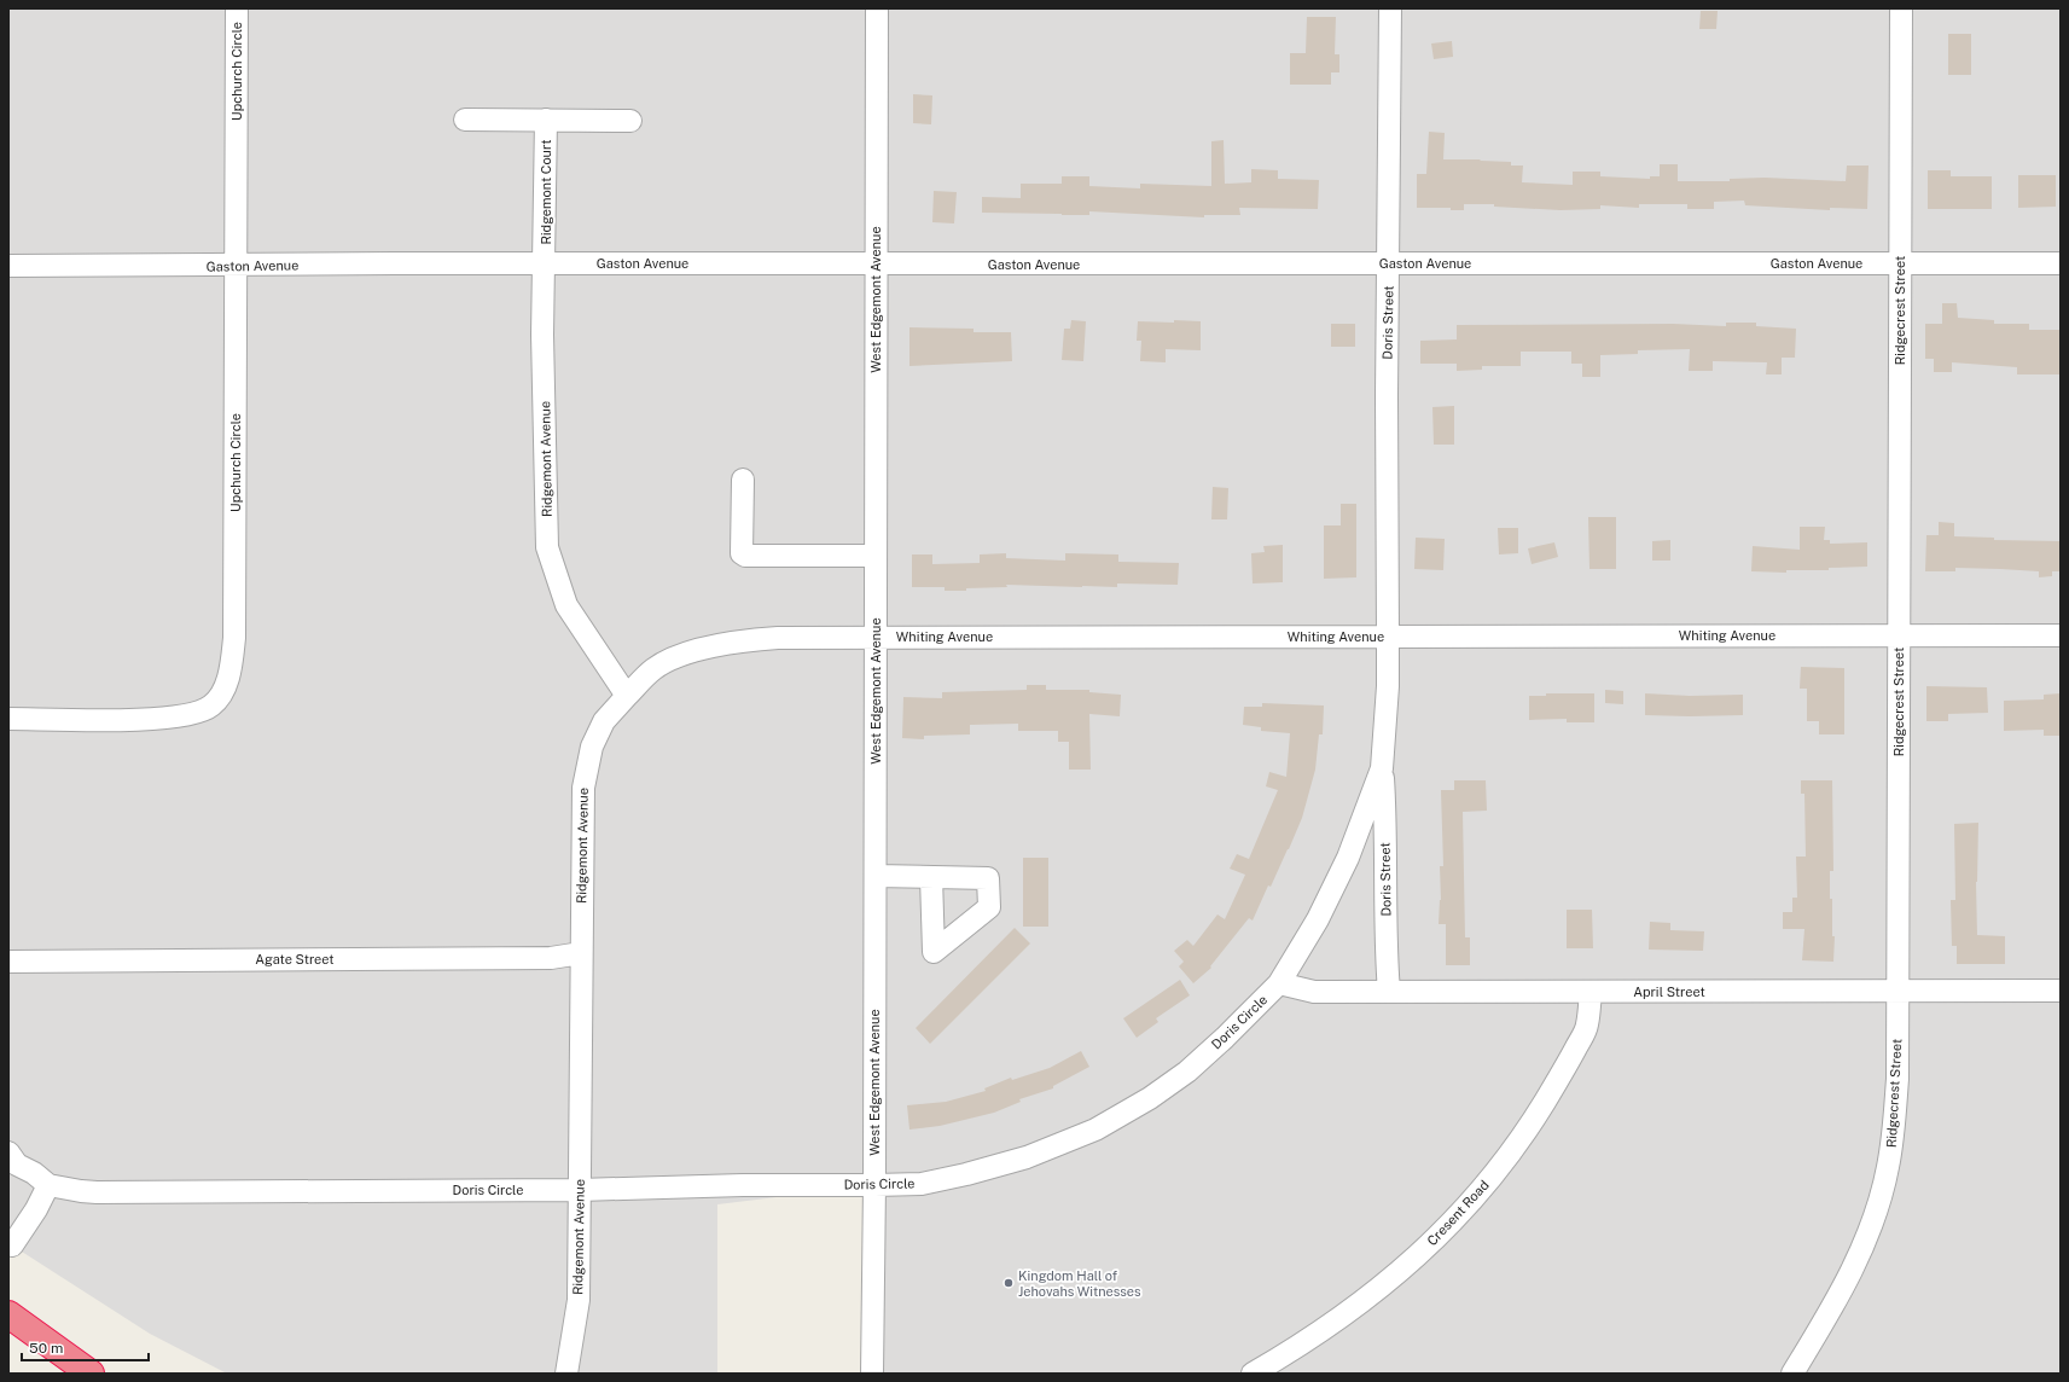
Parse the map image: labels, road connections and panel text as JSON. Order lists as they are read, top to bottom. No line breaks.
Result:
{"streets":{"street":["Upchurch Circle","Ridgemont Court","Gaston Avenue","West Edgemont Avenue","Ridgecrest Street","Doris Street","Ridgemont Avenue","Whiting Avenue","Agate Street","April Street","Doris Circle","Cresent Road"]},"crossings":[["Upchurch Circle","Gaston Avenue"],["Ridgemont Court","Gaston Avenue"],["Ridgemont Court","Ridgemont Avenue"],["Gaston Avenue","West Edgemont Avenue"],["Gaston Avenue","Ridgecrest Street"],["Gaston Avenue","Doris Street"],["Gaston Avenue","Ridgemont Avenue"],["West Edgemont Avenue","Whiting Avenue"],["West Edgemont Avenue","Doris Circle"],["Ridgecrest Street","Whiting Avenue"],["Ridgecrest Street","April Street"],["Doris Street","Whiting Avenue"],["Doris Street","April Street"],["Doris Street","Doris Circle"],["Ridgemont Avenue","Whiting Avenue"],["Ridgemont Avenue","Agate Street"],["Ridgemont Avenue","Doris Circle"],["Whiting Avenue","Doris Circle"],["April Street","Doris Circle"],["April Street","Cresent Road"]],"places":["Kingdom Hall of Jehovahs Witnesses"],"scale_bar":"50 m"}
